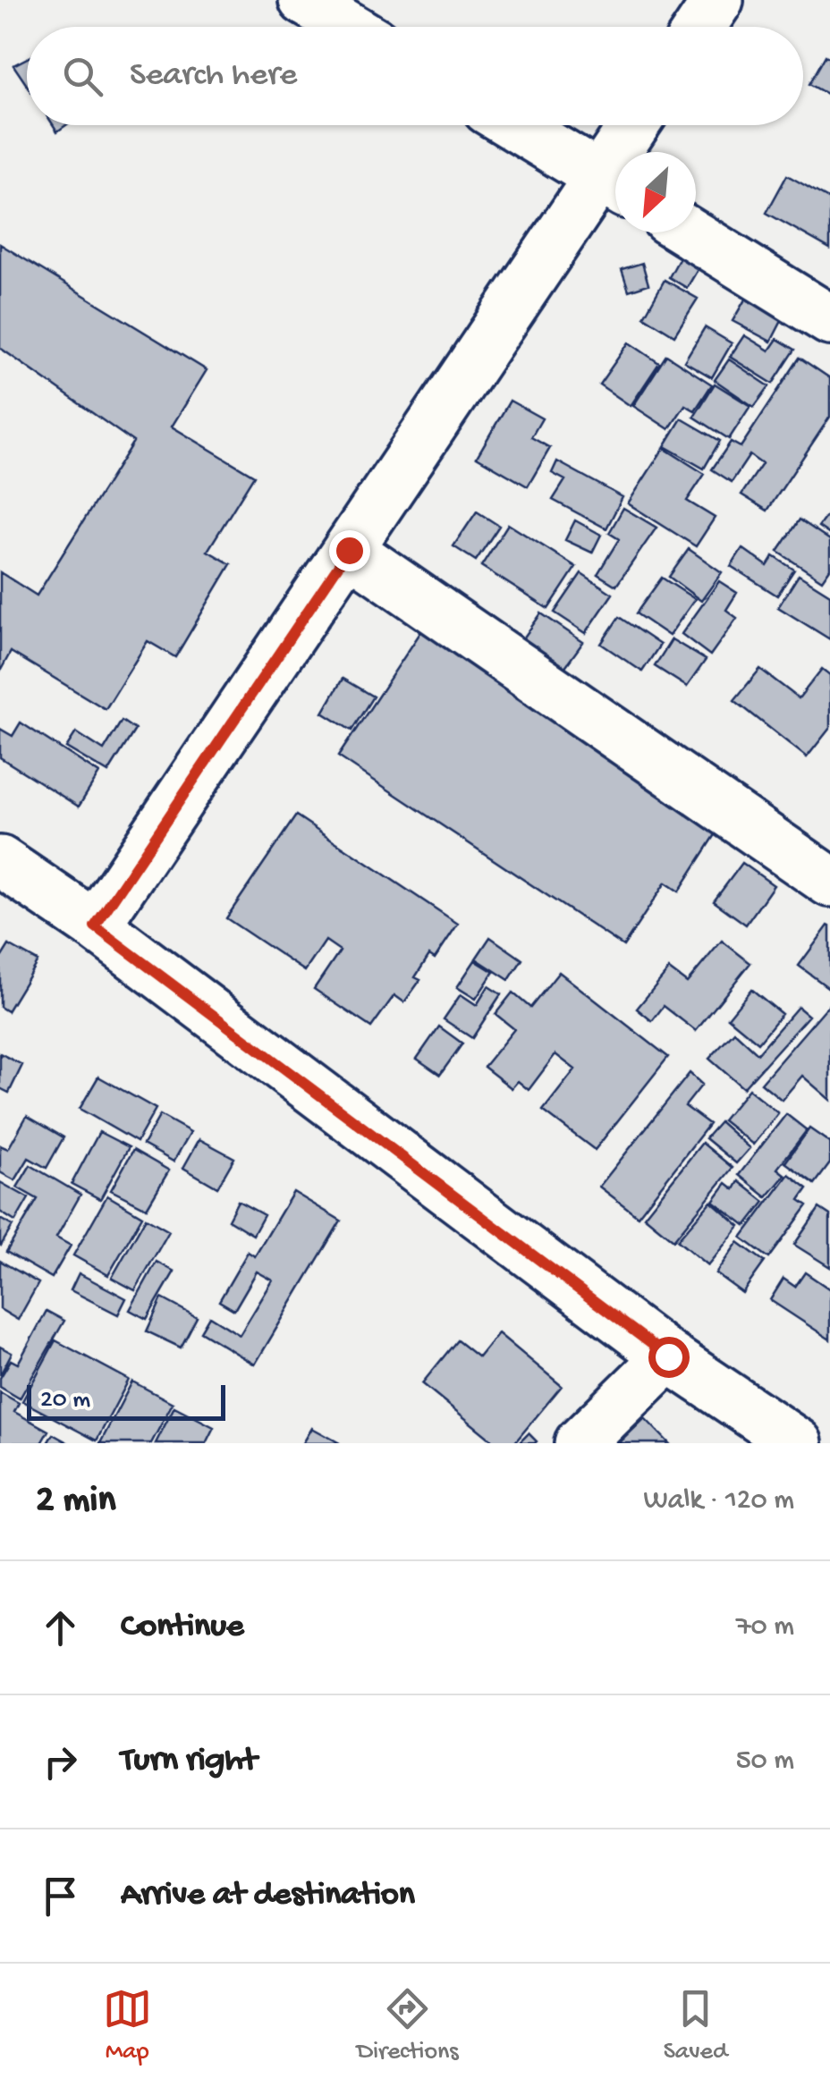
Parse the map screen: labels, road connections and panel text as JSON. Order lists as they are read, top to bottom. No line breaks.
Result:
{"scale_bar":"20 m","north":"bottom left","page":{"search":"Search here","scale":"20 m","heading":["2 min","Walk · 120 m"],"list":[["Continue","70 m"],["Turn right","50 m"],"Arrive at destination"],"nav":["Map","Directions","Saved"]}}
